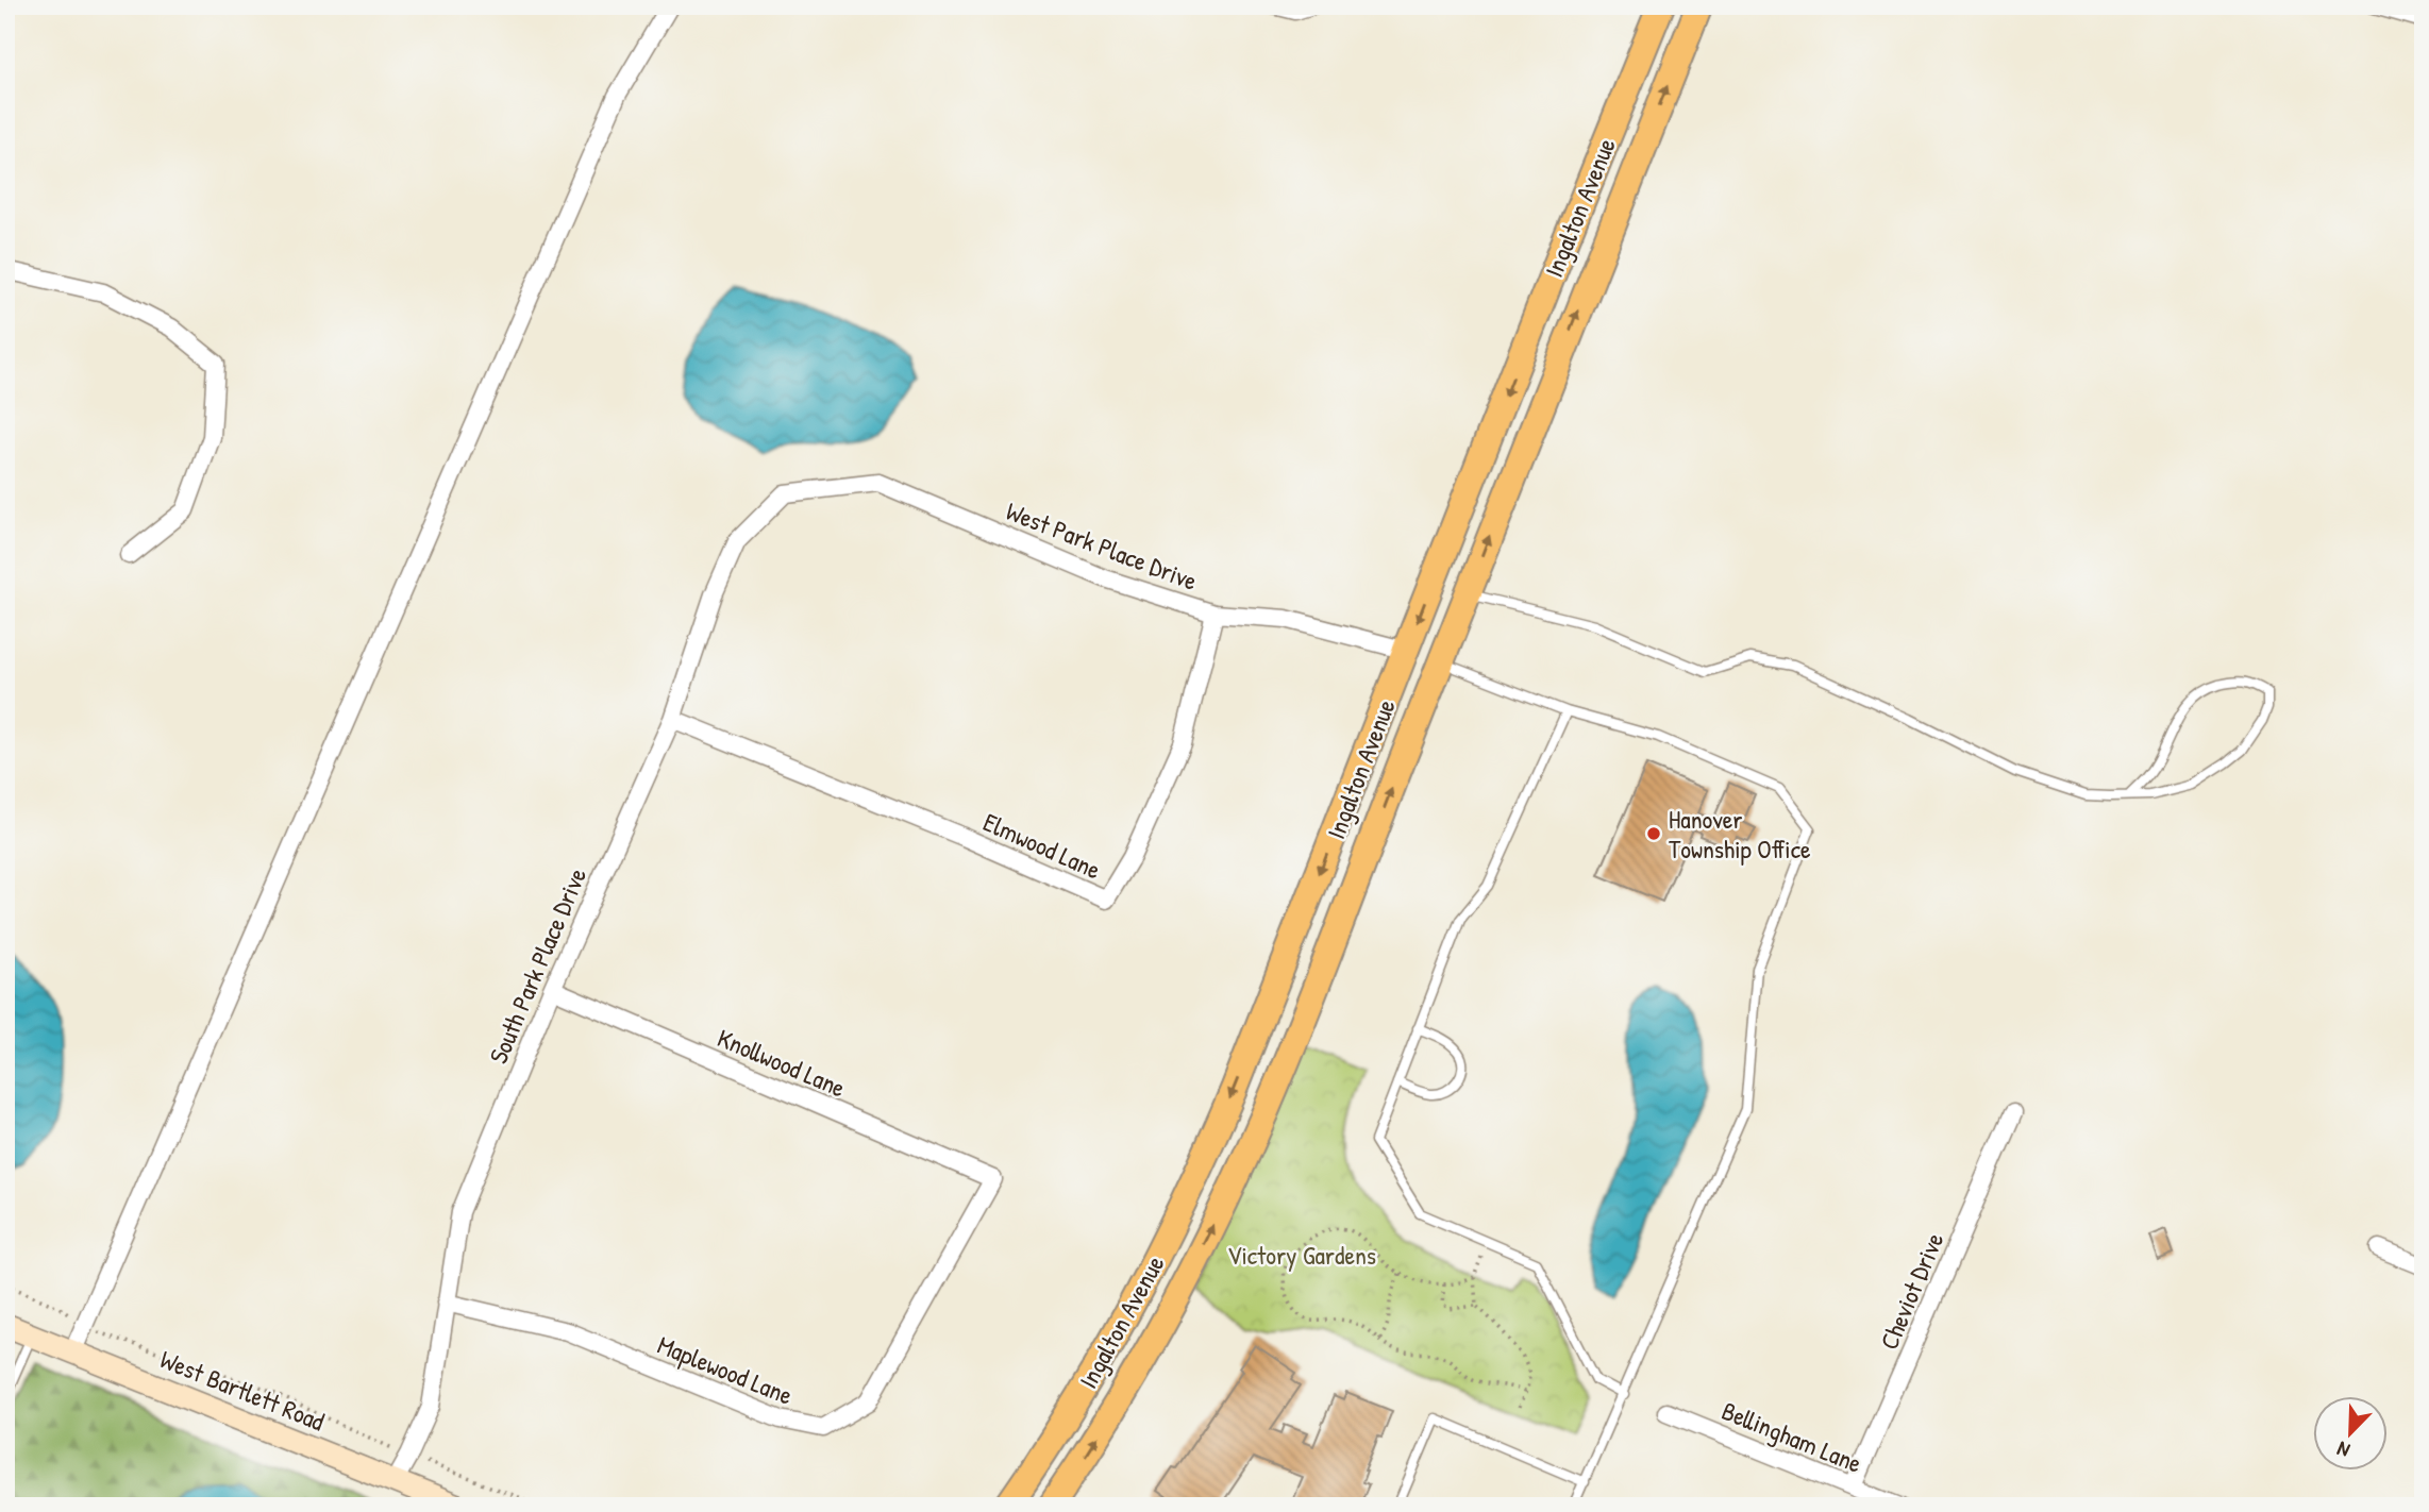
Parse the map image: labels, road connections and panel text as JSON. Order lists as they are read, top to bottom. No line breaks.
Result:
{"streets":{"main road":["Ingalton Avenue"],"street":["West Park Place Drive","Elmwood Lane","South Park Place Drive","Knollwood Lane","Cheviot Drive","Maplewood Lane","West Bartlett Road","Bellingham Lane"]},"crossings":[["Ingalton Avenue","West Park Place Drive"],["West Park Place Drive","Elmwood Lane"],["West Park Place Drive","South Park Place Drive"],["Elmwood Lane","South Park Place Drive"],["South Park Place Drive","Knollwood Lane"],["South Park Place Drive","Maplewood Lane"],["South Park Place Drive","West Bartlett Road"],["Knollwood Lane","Maplewood Lane"],["Cheviot Drive","Bellingham Lane"]],"parks":["Victory Gardens"],"places":["Hanover Township Office"],"north":"bottom left"}
